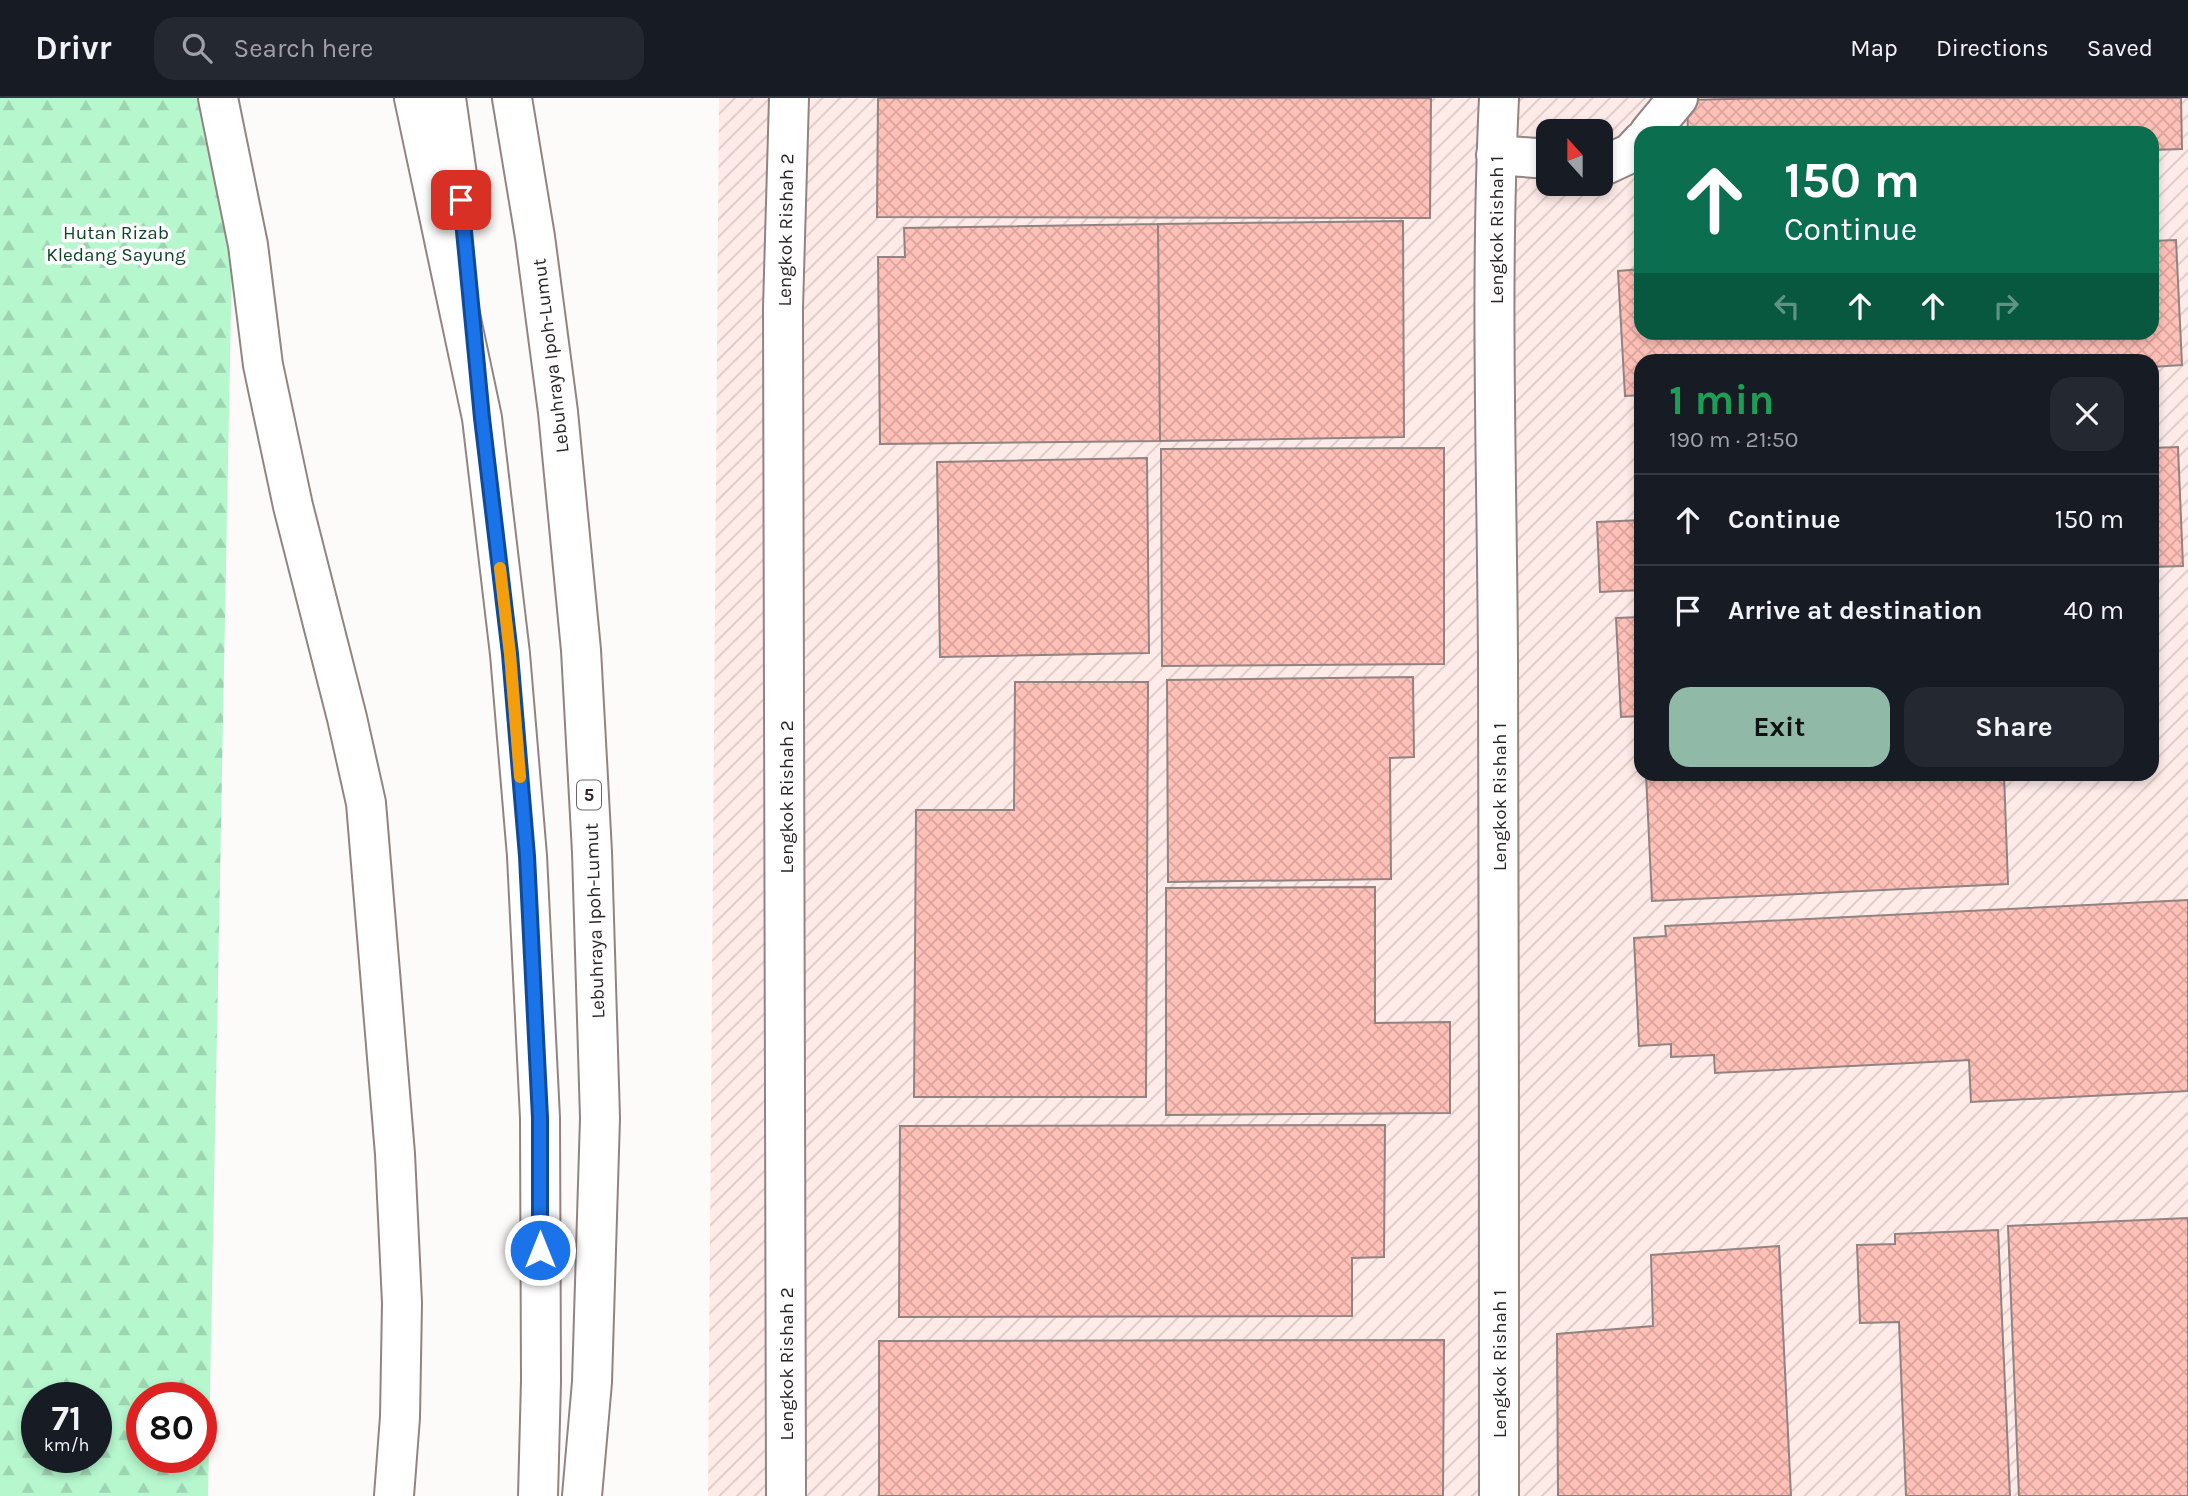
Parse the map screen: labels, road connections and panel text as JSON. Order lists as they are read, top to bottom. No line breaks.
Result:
{"streets":{"main road":["Lengkok Rishah 2","Lengkok Rishah 1","Lebuhraya Ipoh-Lumut","5"]},"parks":["Hutan Rizab Kledang Sayung"],"north":"top","page":{"header":"Drivr","search":"Search here","nav":["Map","Directions","Saved"],"turn":["150 m","Continue"],"heading":["1 min","190 m · 21:50"],"list":[{"name":"Continue","value":"150 m"},{"name":"Arrive at destination","value":"40 m"}],"buttons":["Exit","Share"],"speed":"71 km/h","limit":"80"}}
